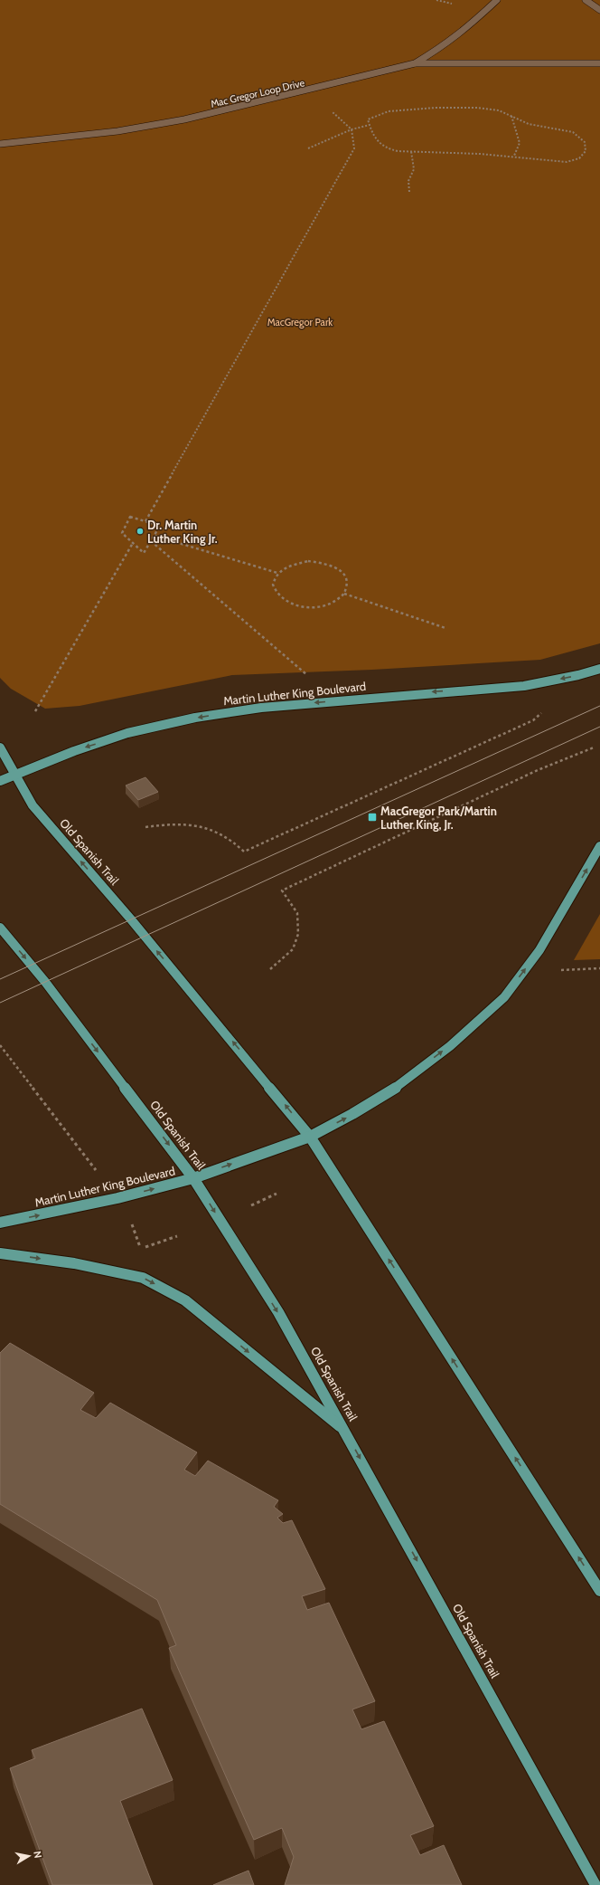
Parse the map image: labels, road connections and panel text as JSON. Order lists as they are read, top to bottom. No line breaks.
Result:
{"streets":{"main road":["Martin Luther King Boulevard","Old Spanish Trail"],"street":["Mac Gregor Loop Drive"]},"crossings":[["Martin Luther King Boulevard","Old Spanish Trail"]],"parks":["MacGregor Park"],"places":{"other":["Dr. Martin Luther King Jr."],"transit":["MacGregor Park/Martin Luther King, Jr."]},"north":"right"}
